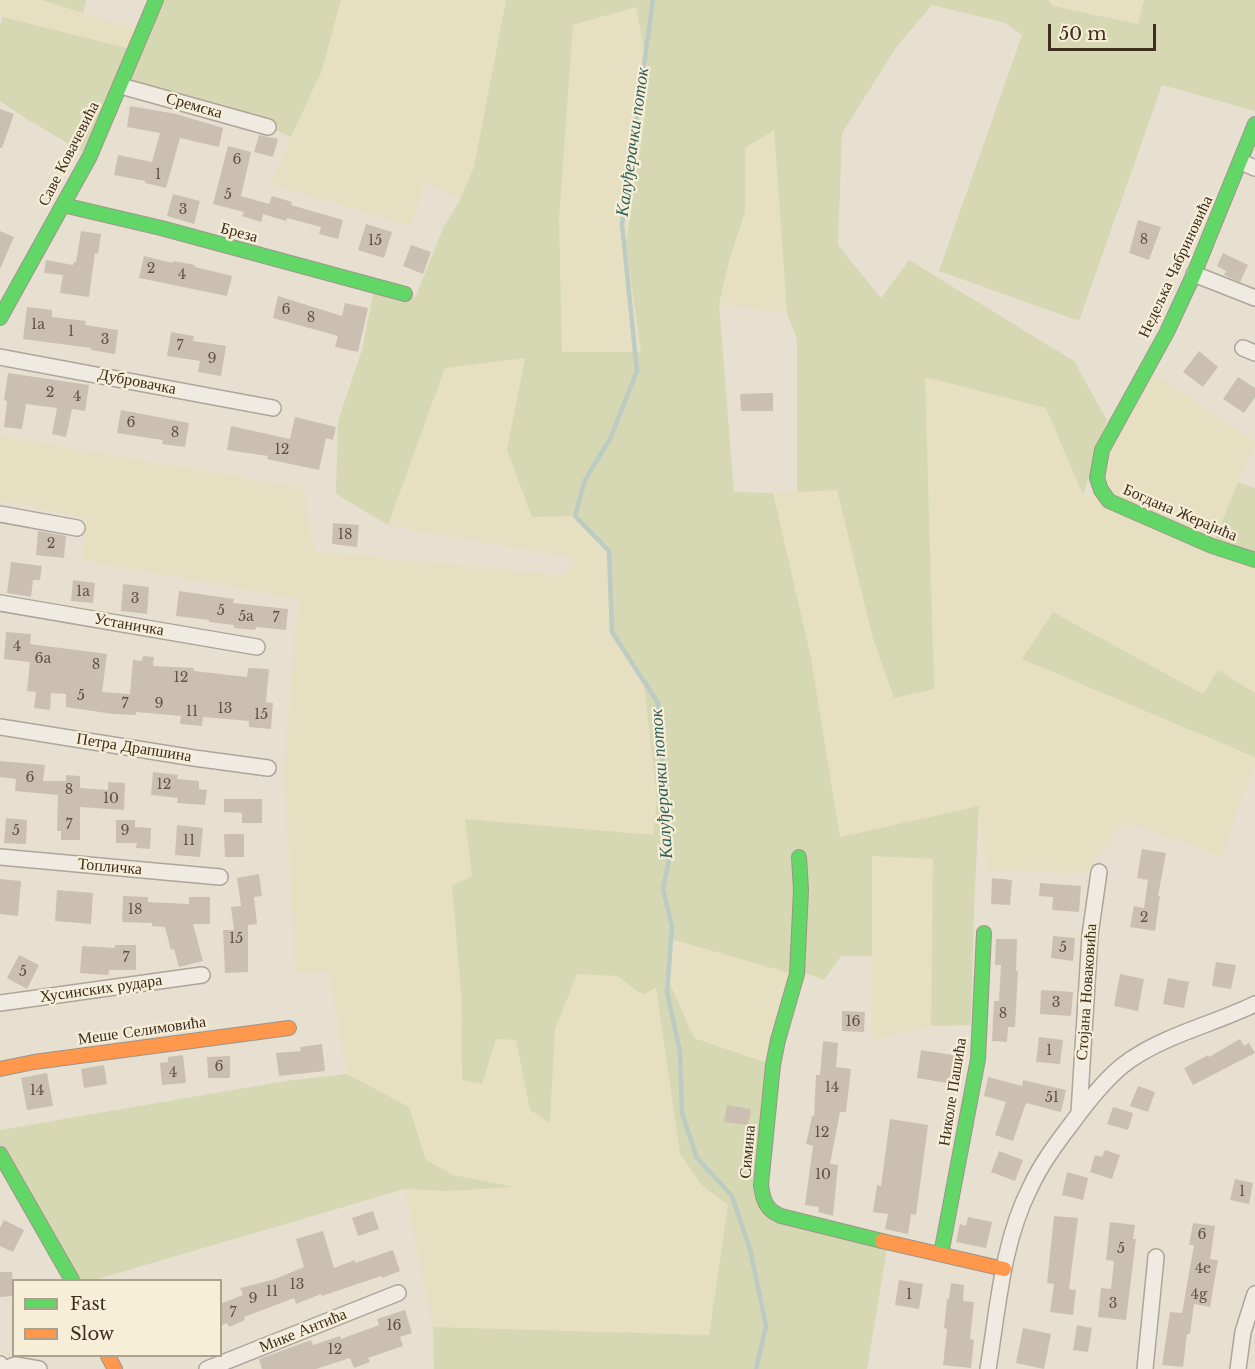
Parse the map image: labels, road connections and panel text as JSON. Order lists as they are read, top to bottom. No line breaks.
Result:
{"streets":{"street":["Сремска","Саве Ковачевића","Бреза","Недељка Чабриновића","Дубровачка","Богдана Жерајића","Устаничка","Петра Драпшина","Топличка","Хусинских рудара","Стојана Новаковића","Меше Селимовића","Николе Пашића","Симина","Мике Антића"]},"crossings":[["Сремска","Саве Ковачевића"],["Саве Ковачевића","Бреза"],["Недељка Чабриновића","Богдана Жерајића"],["Николе Пашића","Симина"]],"water":["Калуђерачки поток"],"house_numbers":["6","1","5","3","8","15","2","4","6","8","1a","1","3","7","9","2","4","6","8","12","18","2","1a","3","5","5a","7","4","6a","8","12","5","7","9","13","11","15","6","12","8","10","7","5","9","11","18","2","15","5","7","5","3","8","16","1","6","4","14","14","51","12","10","1","6","5","4e","13","11","1","4g","9","3","7","16","12"],"legend":["Fast","Slow"],"scale_bar":"50 m"}
